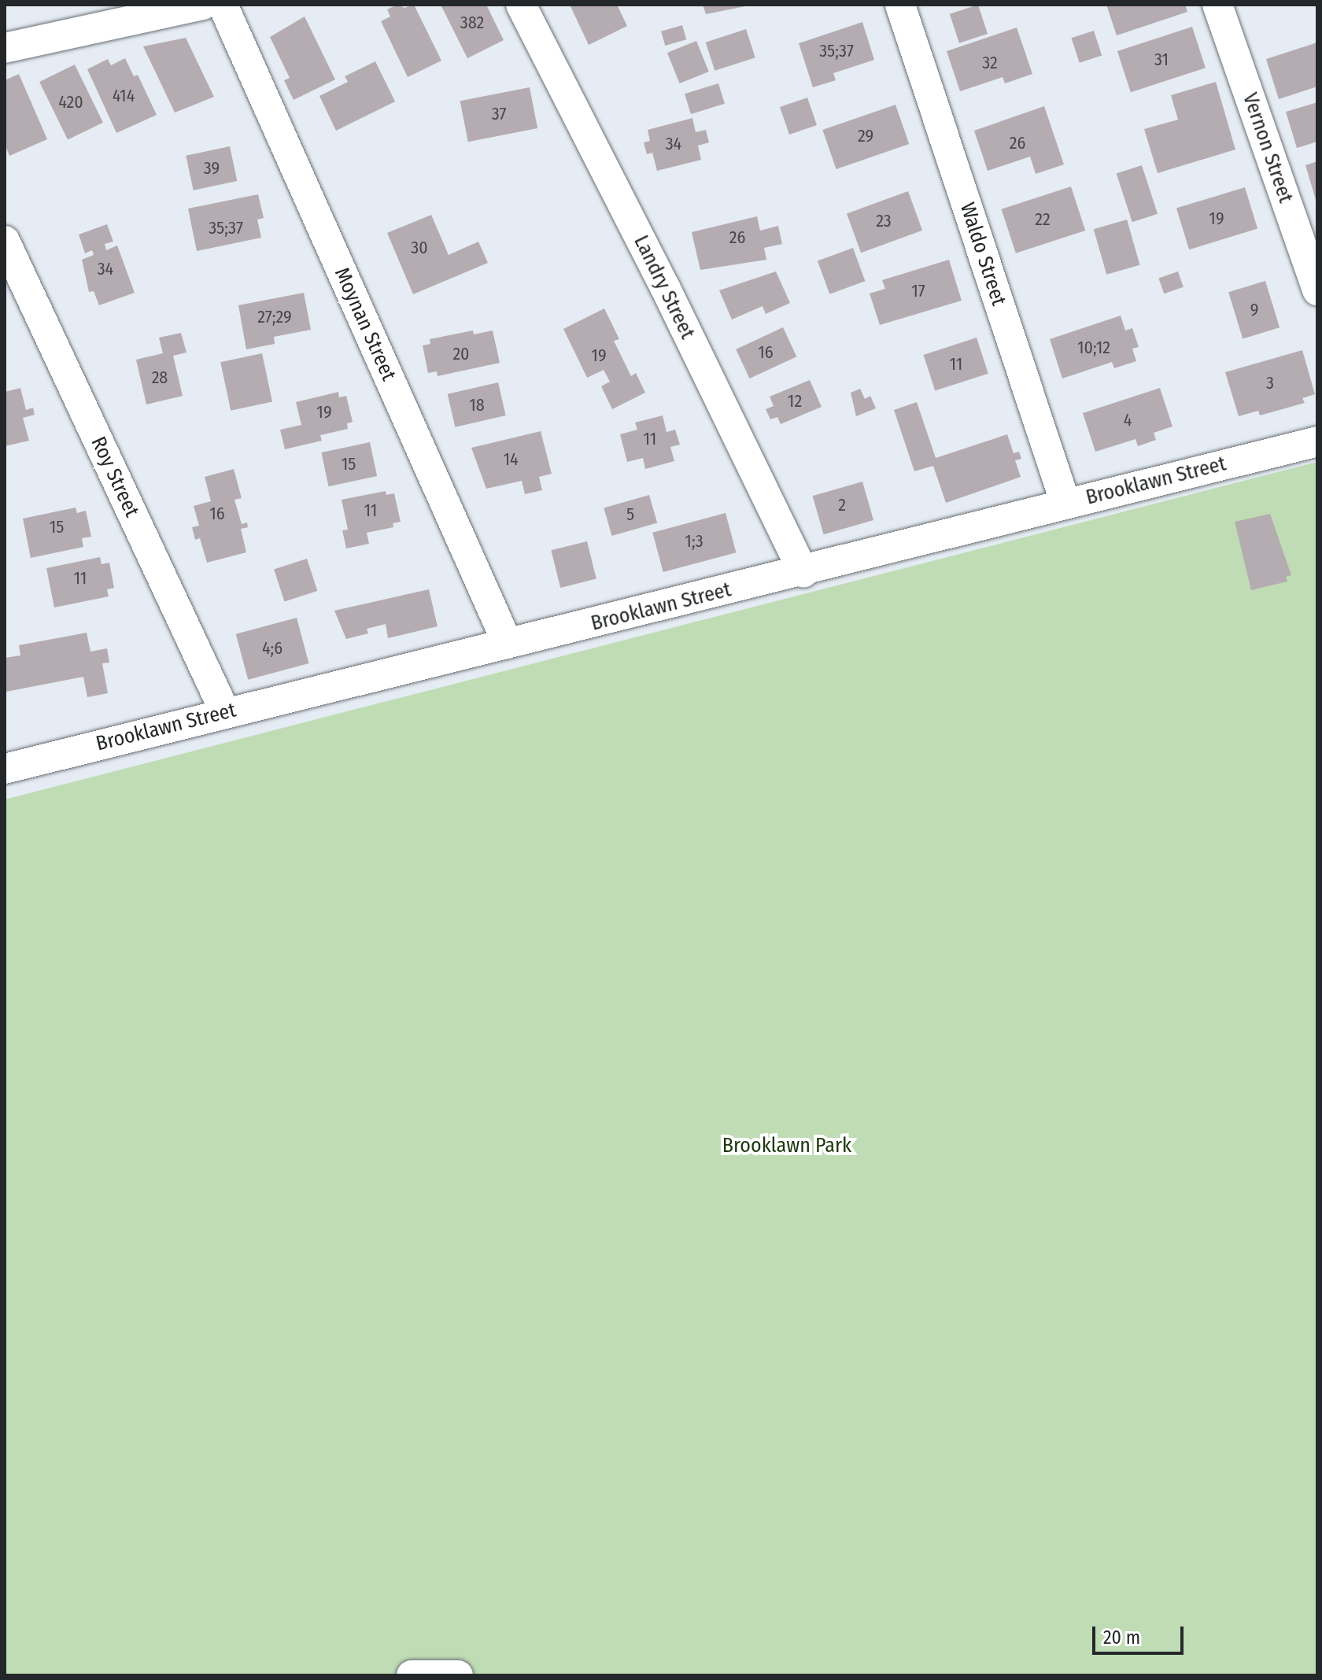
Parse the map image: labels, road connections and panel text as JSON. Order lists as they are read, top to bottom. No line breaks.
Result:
{"streets":{"street":["Vernon Street","Waldo Street","Landry Street","Moynan Street","Roy Street","Brooklawn Street"]},"crossings":[["Waldo Street","Brooklawn Street"],["Landry Street","Brooklawn Street"],["Moynan Street","Brooklawn Street"],["Roy Street","Brooklawn Street"]],"parks":["Brooklawn Park"],"house_numbers":["382","35;37","31","32","414","420","37","29","26","34","39","19","22","23","35;37","26","30","34","17","9","27;29","10;12","16","20","19","11","28","3","12","18","19","4","11","14","15","2","11","16","5","15","1;3","11","4;6"],"scale_bar":"20 m"}
